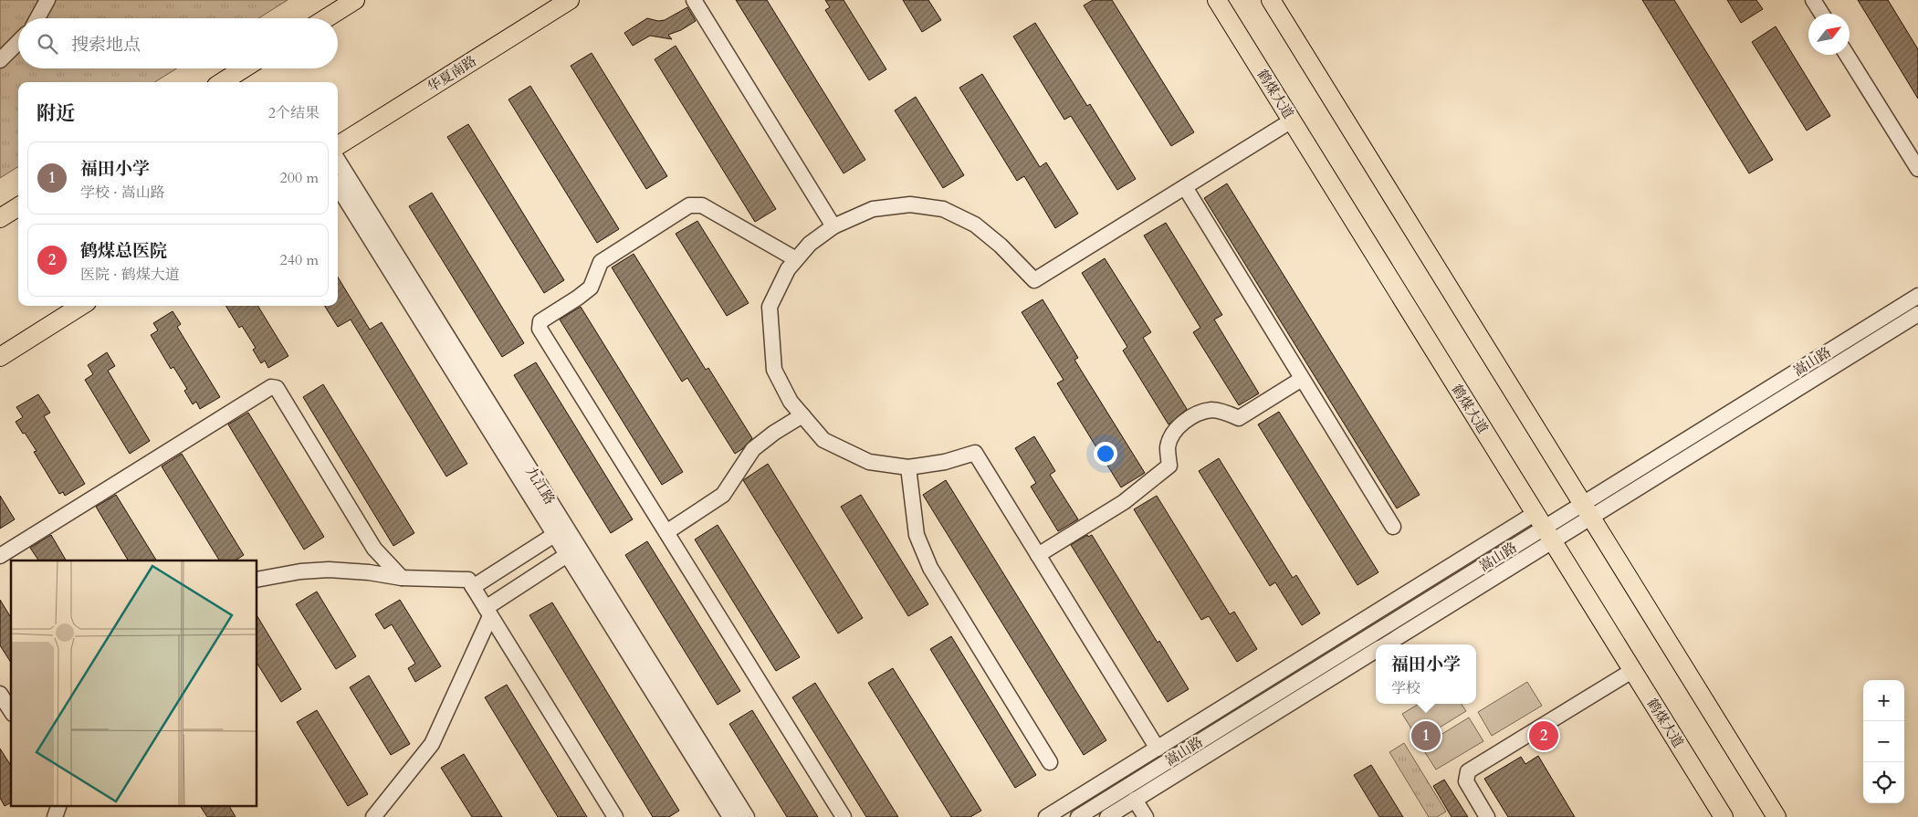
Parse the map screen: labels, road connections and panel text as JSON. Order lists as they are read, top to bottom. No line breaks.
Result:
{"streets":{"main road":["华夏南路","鹤煤大道"],"street":["嵩山路","九江路"]},"crossings":[["鹤煤大道","嵩山路"]],"north":"top right","page":{"search":"搜索地点","heading":["附近","2个结果"],"list":[{"mark":"1","name":"福田小学","note":"学校 · 嵩山路","value":"200 m"},{"mark":"2","name":"鹤煤总医院","note":"医院 · 鹤煤大道","value":"240 m"}],"popup":["福田小学","学校"],"map_buttons":["+","−"],"pins":["1","2"]}}
